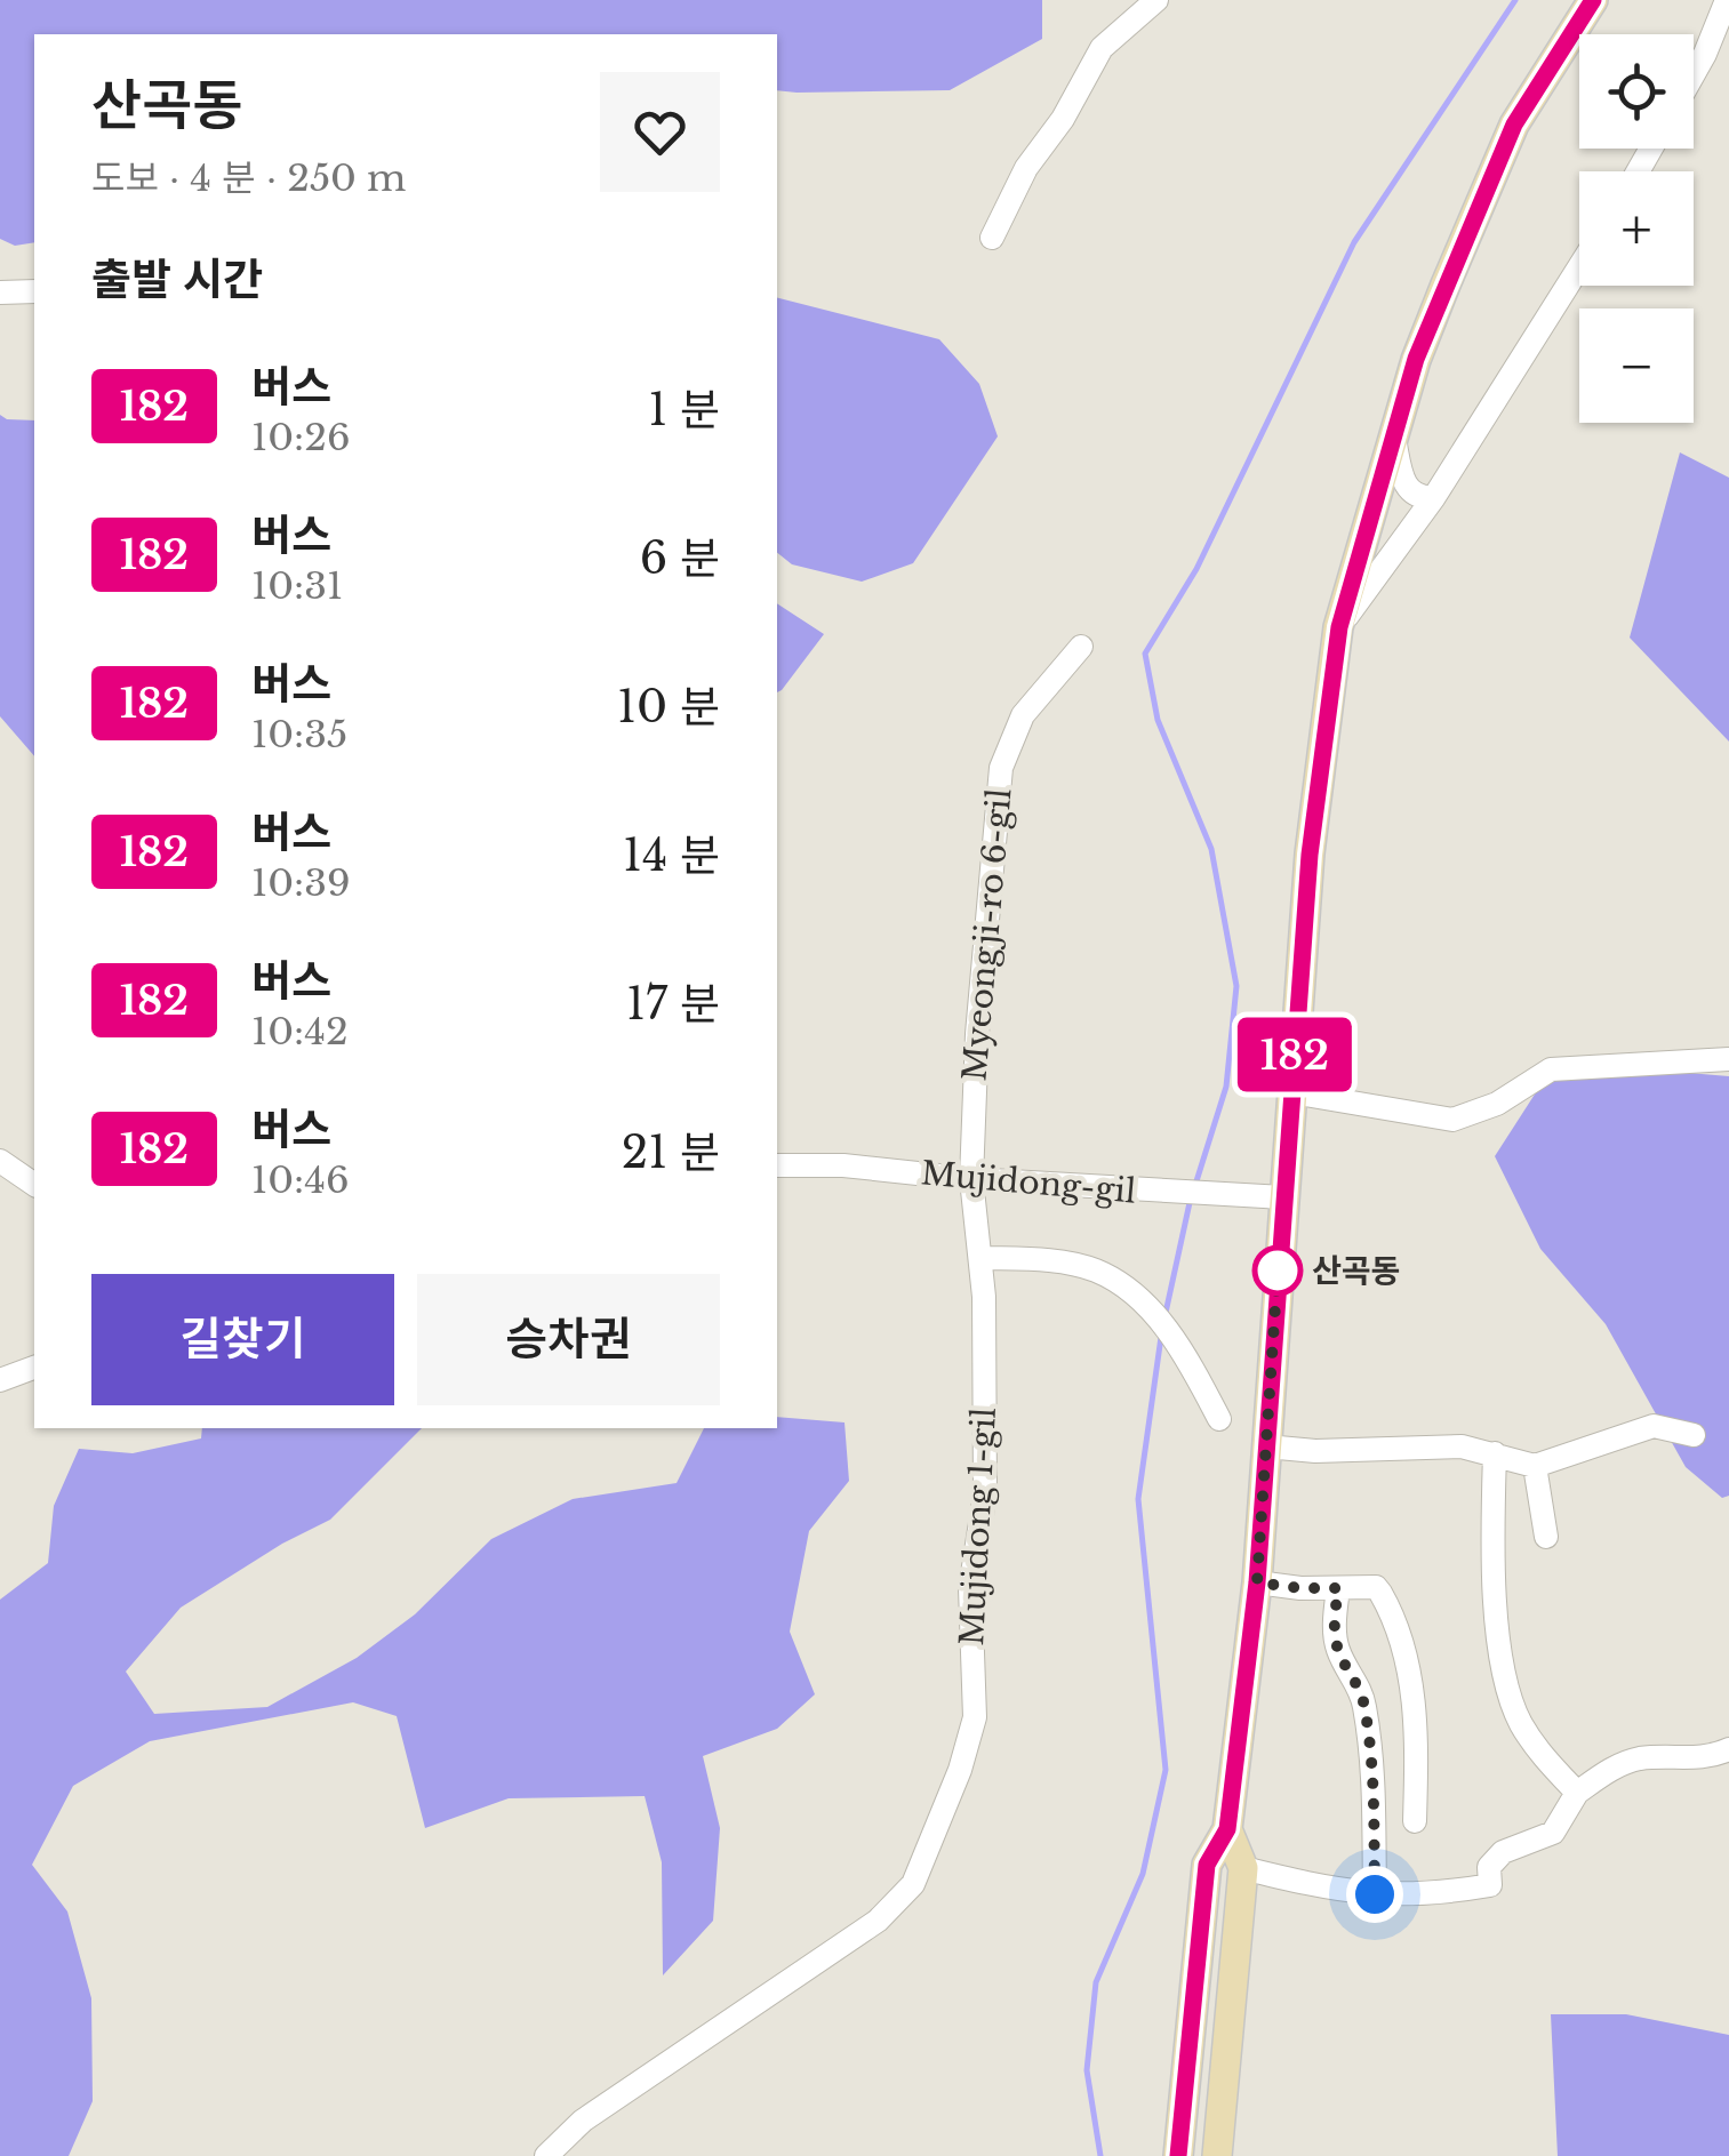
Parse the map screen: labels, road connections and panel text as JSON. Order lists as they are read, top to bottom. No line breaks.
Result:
{"streets":{"street":["Myeongji-ro 6-gil","Mujidong-gil","Mujidong 1-gil"]},"crossings":[["Myeongji-ro 6-gil","Mujidong-gil"],["Myeongji-ro 6-gil","Mujidong 1-gil"],["Mujidong-gil","Mujidong 1-gil"]],"places":["산곡동"],"lines":["bus line 182"],"page":{"on_map":"182","map_buttons":["+","−"],"heading":[["산곡동","도보 · 4 분 · 250 m"],"출발 시간"],"list":[{"mark":"182","name":"버스","note":"10:26","value":"1 분"},{"mark":"182","name":"버스","note":"10:31","value":"6 분"},{"mark":"182","name":"버스","note":"10:35","value":"10 분"},{"mark":"182","name":"버스","note":"10:39","value":"14 분"},{"mark":"182","name":"버스","note":"10:42","value":"17 분"},{"mark":"182","name":"버스","note":"10:46","value":"21 분"}],"buttons":["길찾기","승차권"]}}
